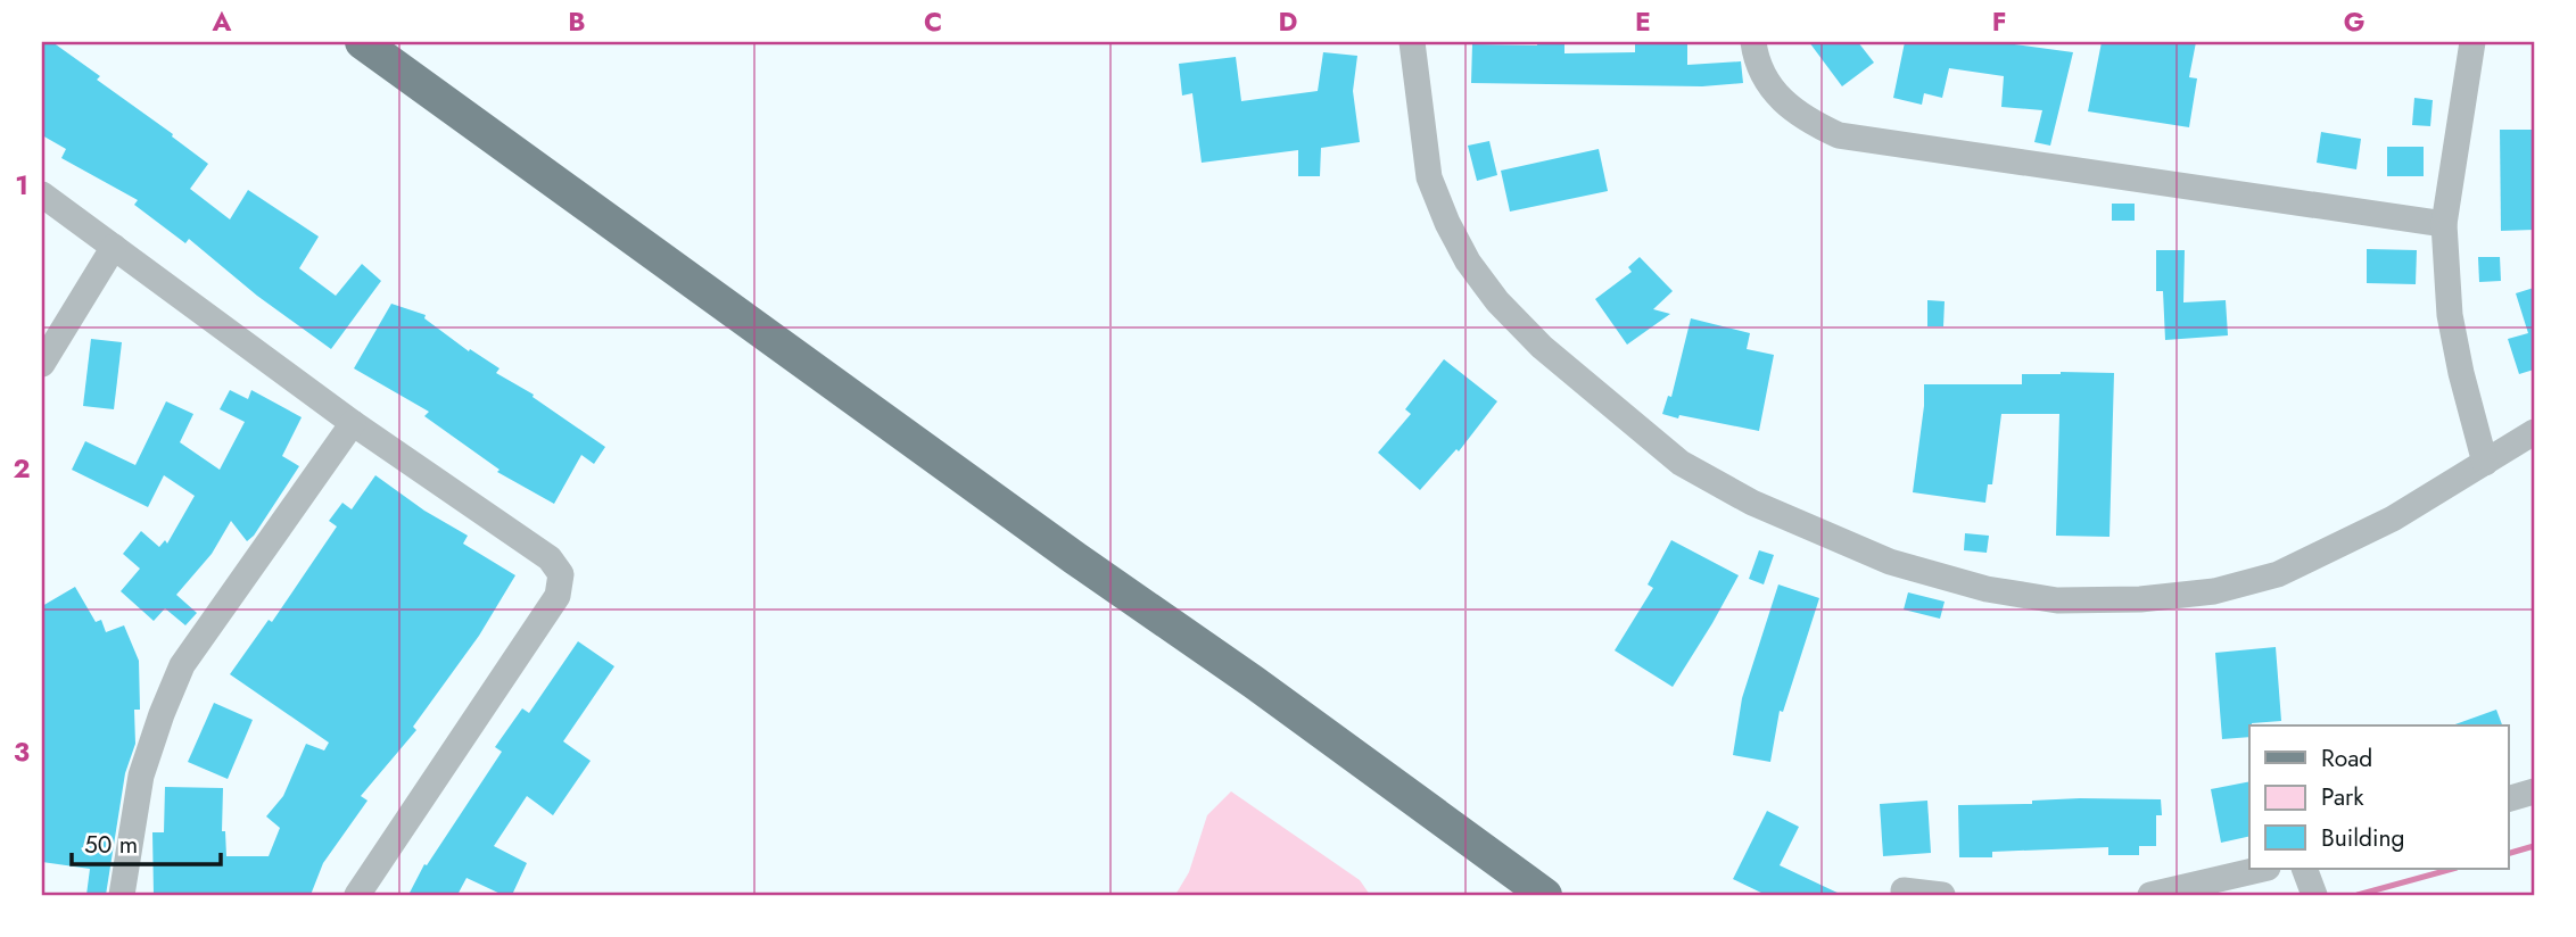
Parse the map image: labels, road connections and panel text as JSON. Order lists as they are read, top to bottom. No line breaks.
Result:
{"legend":["Road","Park","Building"],"scale_bar":"50 m","grid":{"columns":["A","B","C","D","E","F","G"],"rows":["1","2","3"]}}
